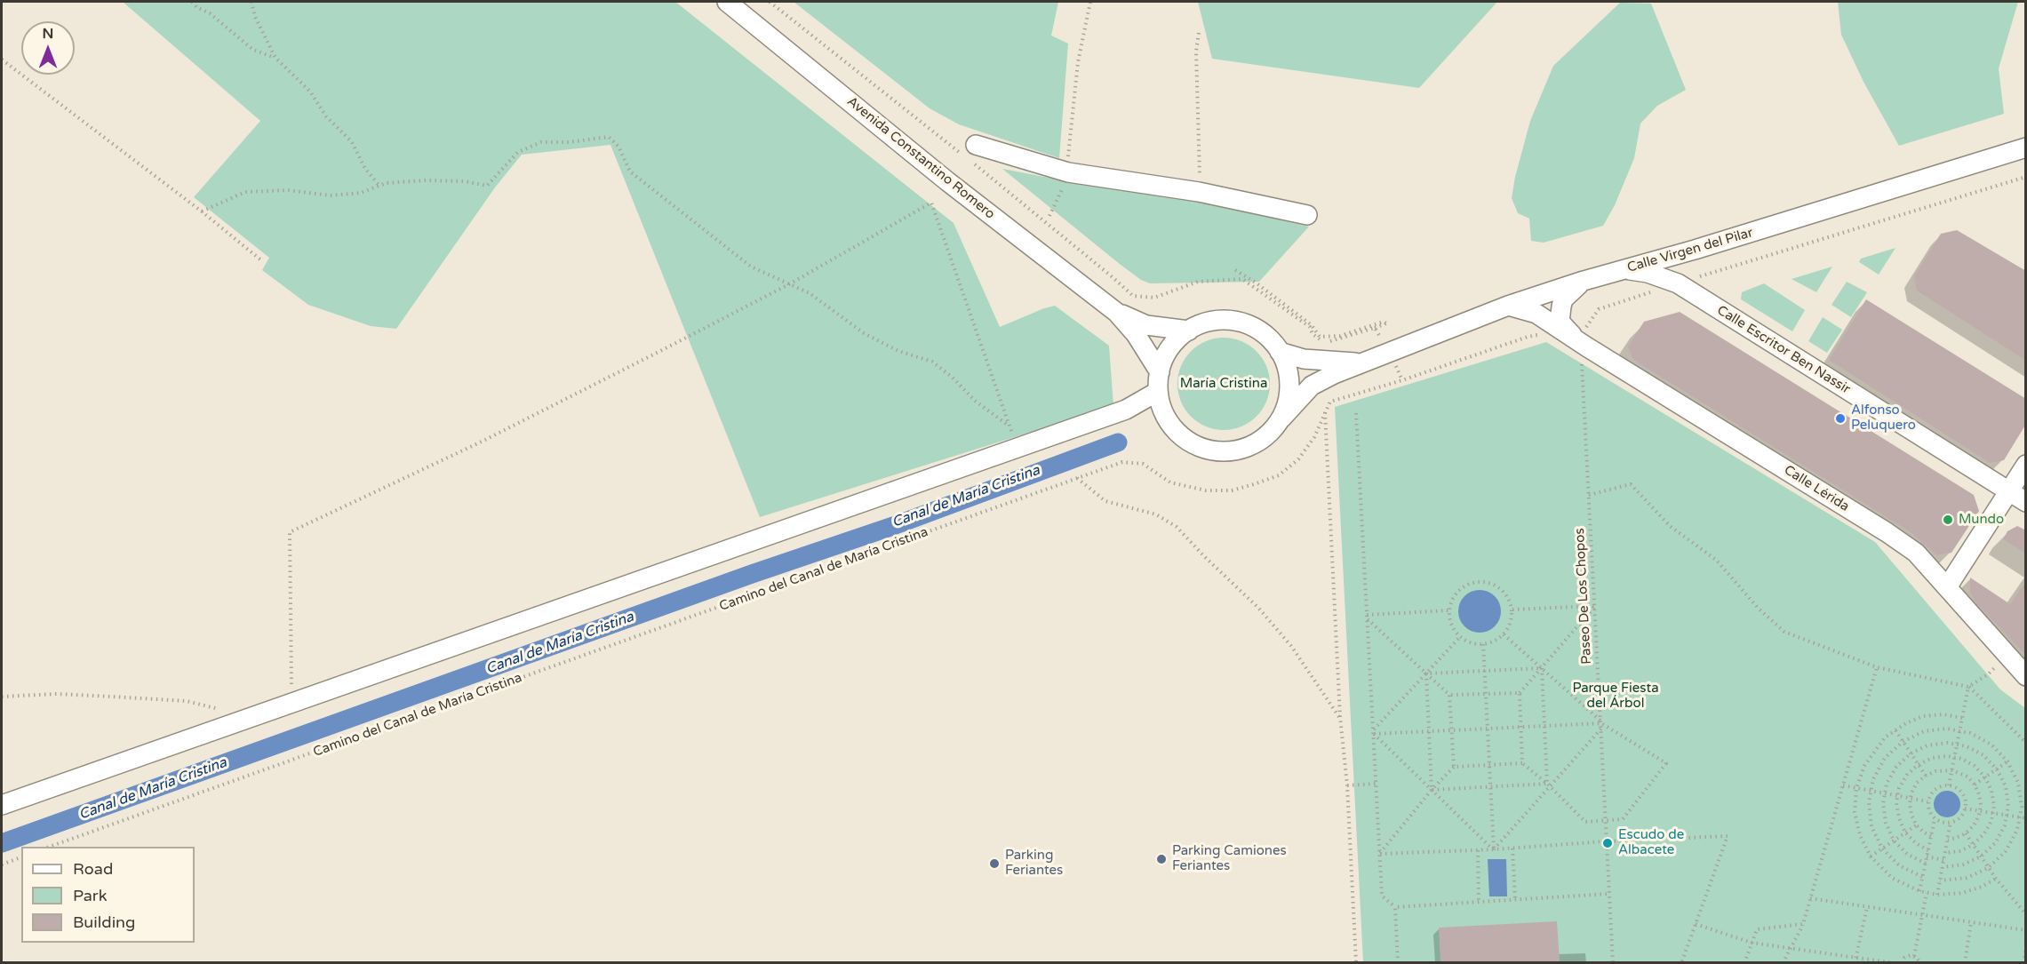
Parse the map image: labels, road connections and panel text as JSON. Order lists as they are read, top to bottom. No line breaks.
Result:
{"streets":{"street":["Avenida Constantino Romero","Calle Virgen del Pilar","Calle Escritor Ben Nassir","Calle Lérida"],"path":["Camino del Canal de María Cristina","Paseo De Los Chopos"]},"crossings":[["Avenida Constantino Romero","Calle Virgen del Pilar"],["Calle Virgen del Pilar","Calle Escritor Ben Nassir"],["Calle Virgen del Pilar","Calle Lérida"],["Calle Lérida","Paseo De Los Chopos"]],"water":["Canal de María Cristina"],"parks":["María Cristina","Parque Fiesta del Árbol"],"places":["Alfonso Peluquero","Mundo","Escudo de Albacete","Parking Camiones Feriantes","Parking Feriantes"],"legend":["Road","Park","Building"],"north":"top"}
